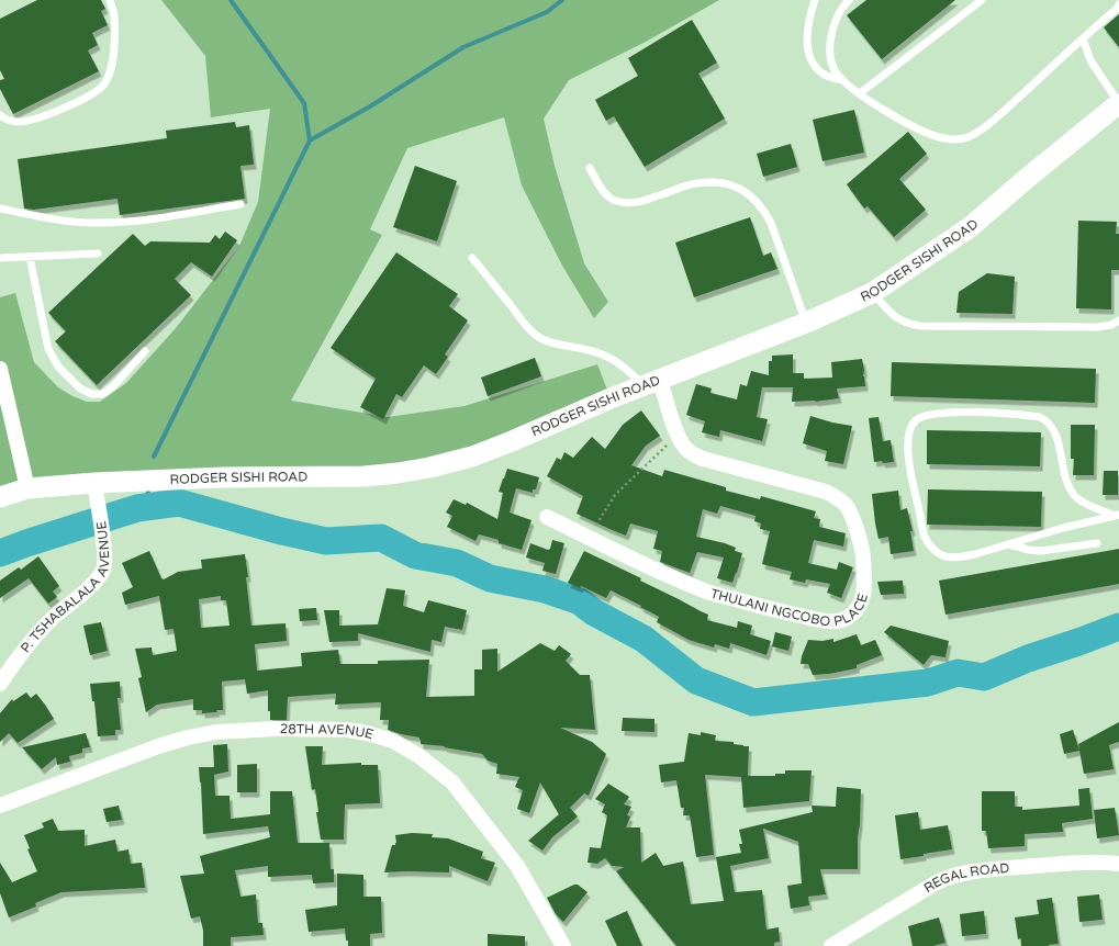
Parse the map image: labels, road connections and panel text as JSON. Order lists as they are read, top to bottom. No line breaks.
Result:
{"streets":{"street":["RODGER SISHI ROAD","P. TSHABALALA AVENUE","THULANI NGCOBO PLACE","28TH AVENUE","REGAL ROAD"]},"crossings":[["RODGER SISHI ROAD","P. TSHABALALA AVENUE"],["RODGER SISHI ROAD","THULANI NGCOBO PLACE"]]}
